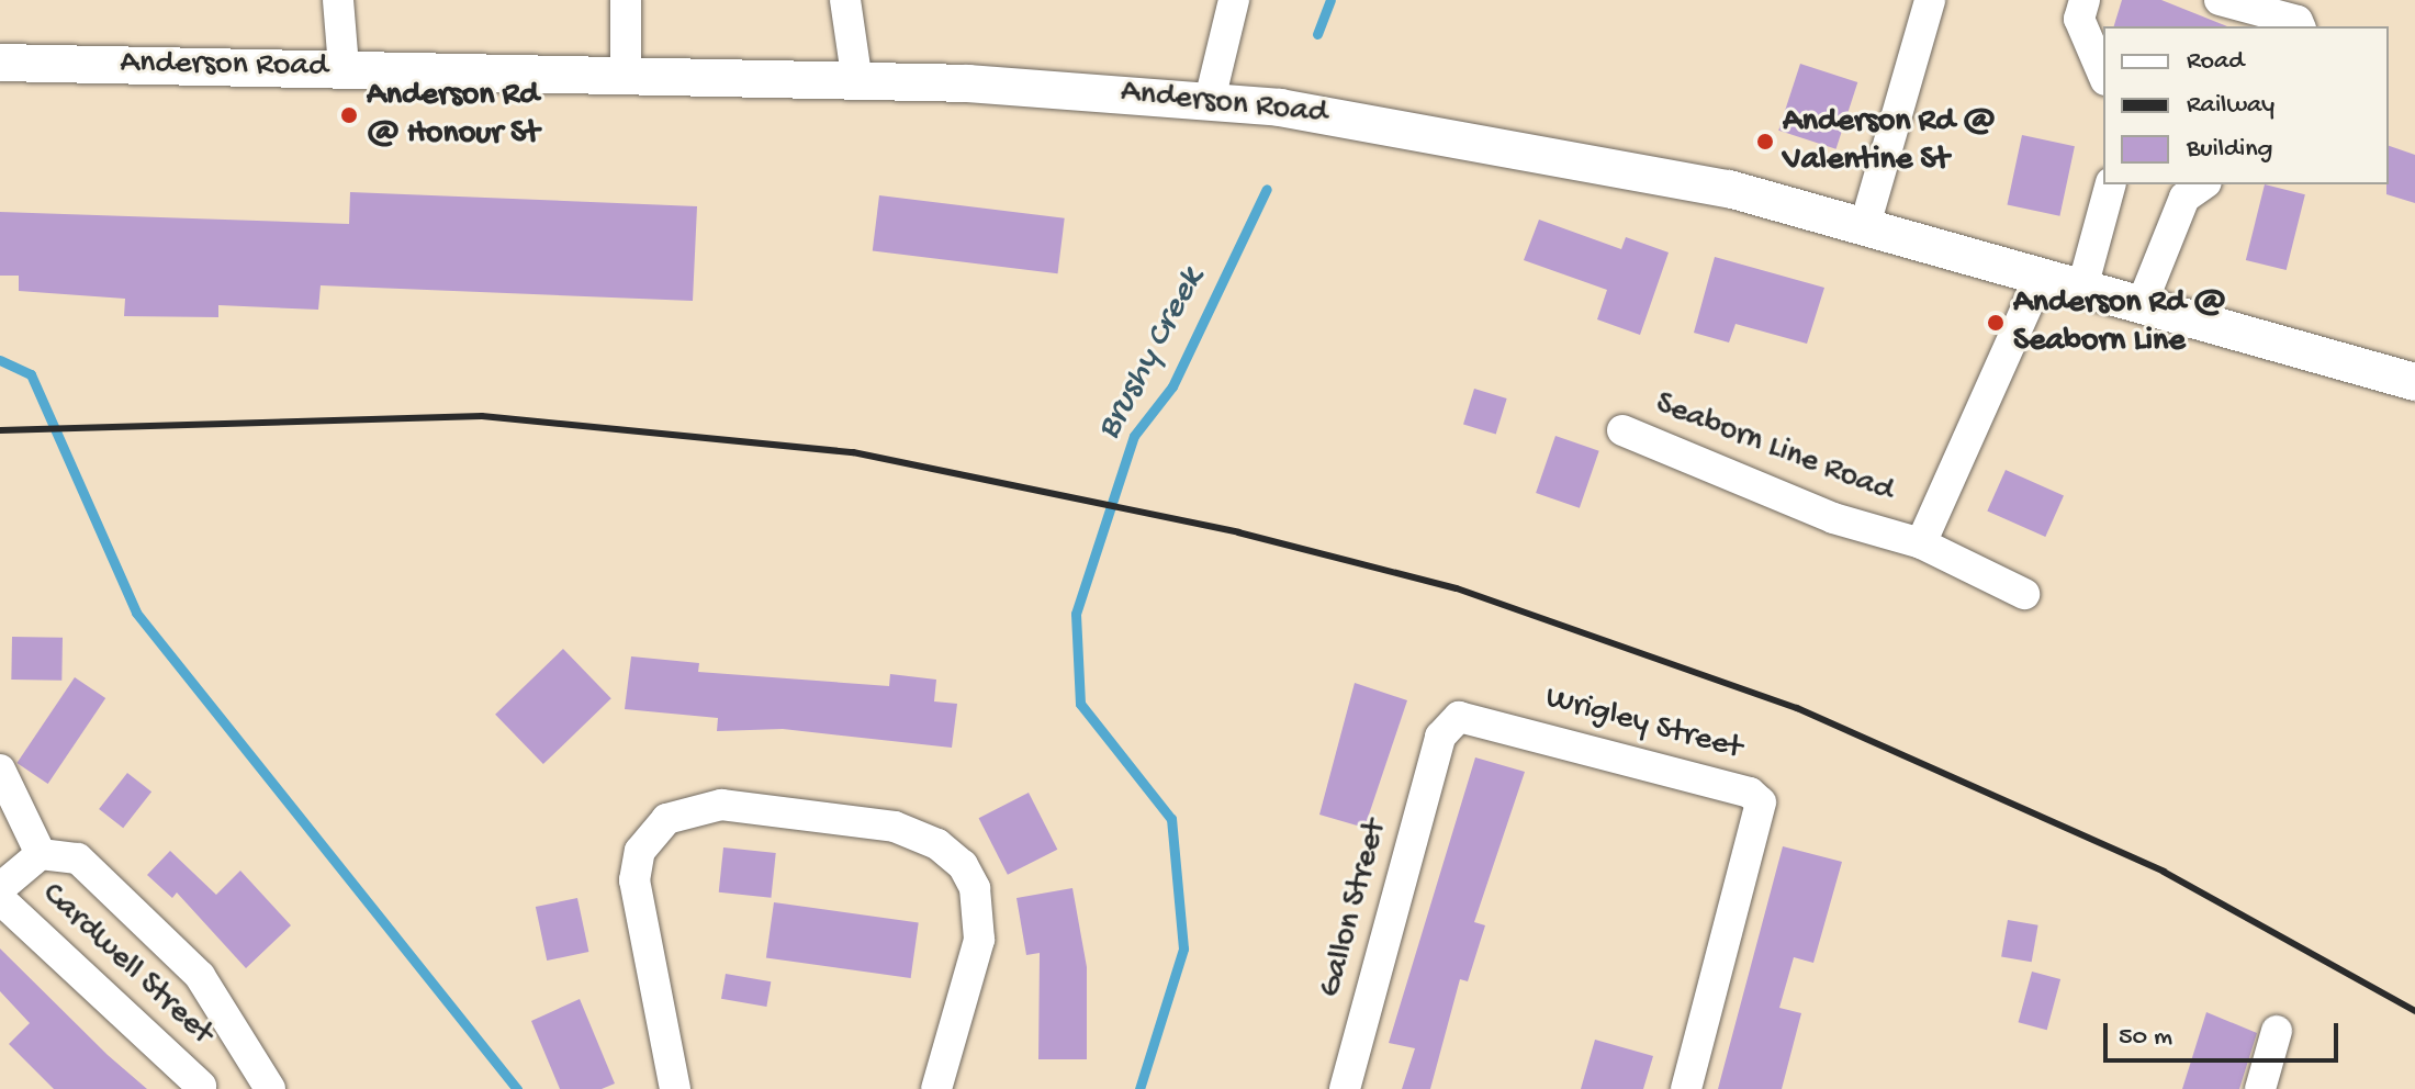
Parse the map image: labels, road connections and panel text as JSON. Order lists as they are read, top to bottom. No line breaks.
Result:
{"streets":{"main road":["Anderson Road"],"street":["Seaborn Line Road","Wrigley Street","Gallon Street","Cardwell Street"]},"crossings":[["Anderson Road","Seaborn Line Road"],["Wrigley Street","Gallon Street"]],"water":["Brushy Creek"],"places":["Anderson Rd @ Honour St","Anderson Rd @ Valentine St","Anderson Rd @ Seaborn Line"],"legend":["Road","Railway","Building"],"scale_bar":"50 m"}
